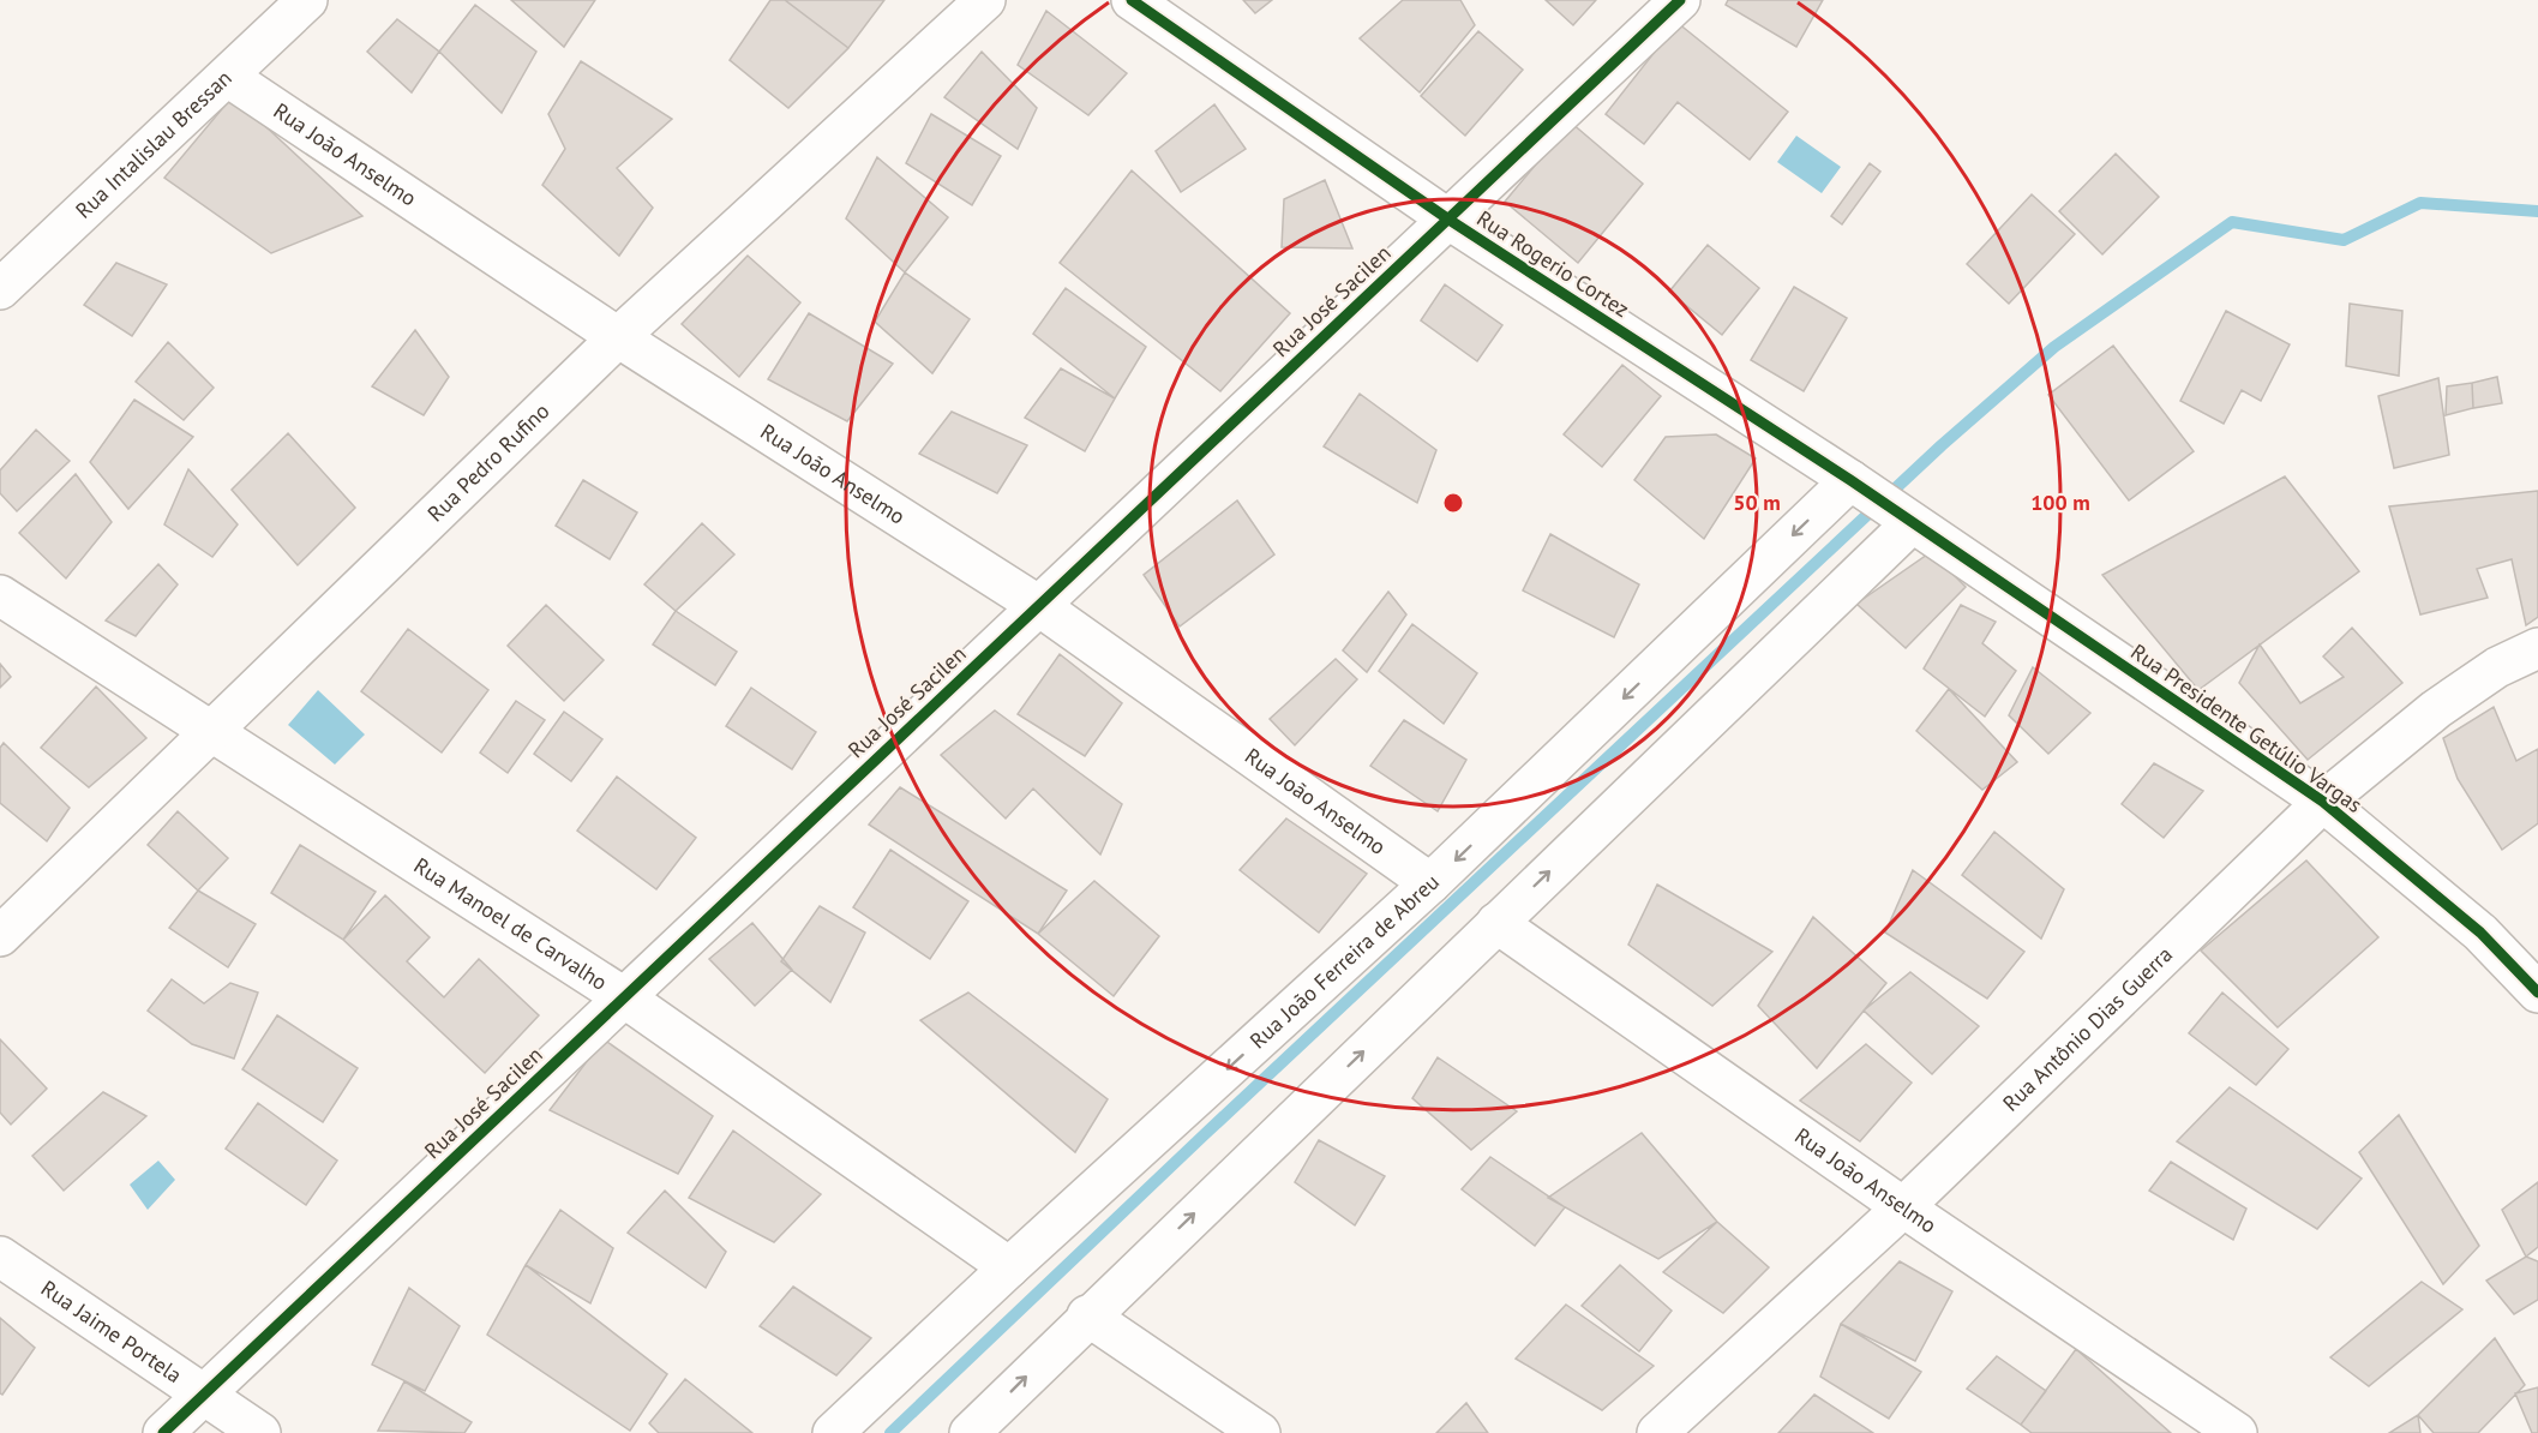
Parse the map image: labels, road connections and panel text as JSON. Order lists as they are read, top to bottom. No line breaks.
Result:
{"streets":{"street":["Rua Intalislau Bressan","Rua João Anselmo","Rua Rogerio Cortez","Rua José Sacilen","Rua Pedro Rufino","Rua Presidente Getúlio Vargas","Rua Manoel de Carvalho","Rua João Ferreira de Abreu","Rua Antônio Dias Guerra","Rua Jaime Portela"]},"crossings":[["Rua Intalislau Bressan","Rua João Anselmo"],["Rua João Anselmo","Rua José Sacilen"],["Rua João Anselmo","Rua Pedro Rufino"],["Rua João Anselmo","Rua João Ferreira de Abreu"],["Rua João Anselmo","Rua Antônio Dias Guerra"],["Rua Rogerio Cortez","Rua José Sacilen"],["Rua Rogerio Cortez","Rua Presidente Getúlio Vargas"],["Rua Rogerio Cortez","Rua João Ferreira de Abreu"],["Rua José Sacilen","Rua Manoel de Carvalho"],["Rua José Sacilen","Rua Jaime Portela"],["Rua Pedro Rufino","Rua Manoel de Carvalho"],["Rua Presidente Getúlio Vargas","Rua Antônio Dias Guerra"],["Rua Manoel de Carvalho","Rua João Ferreira de Abreu"]],"rings":["50 m","100 m"]}
